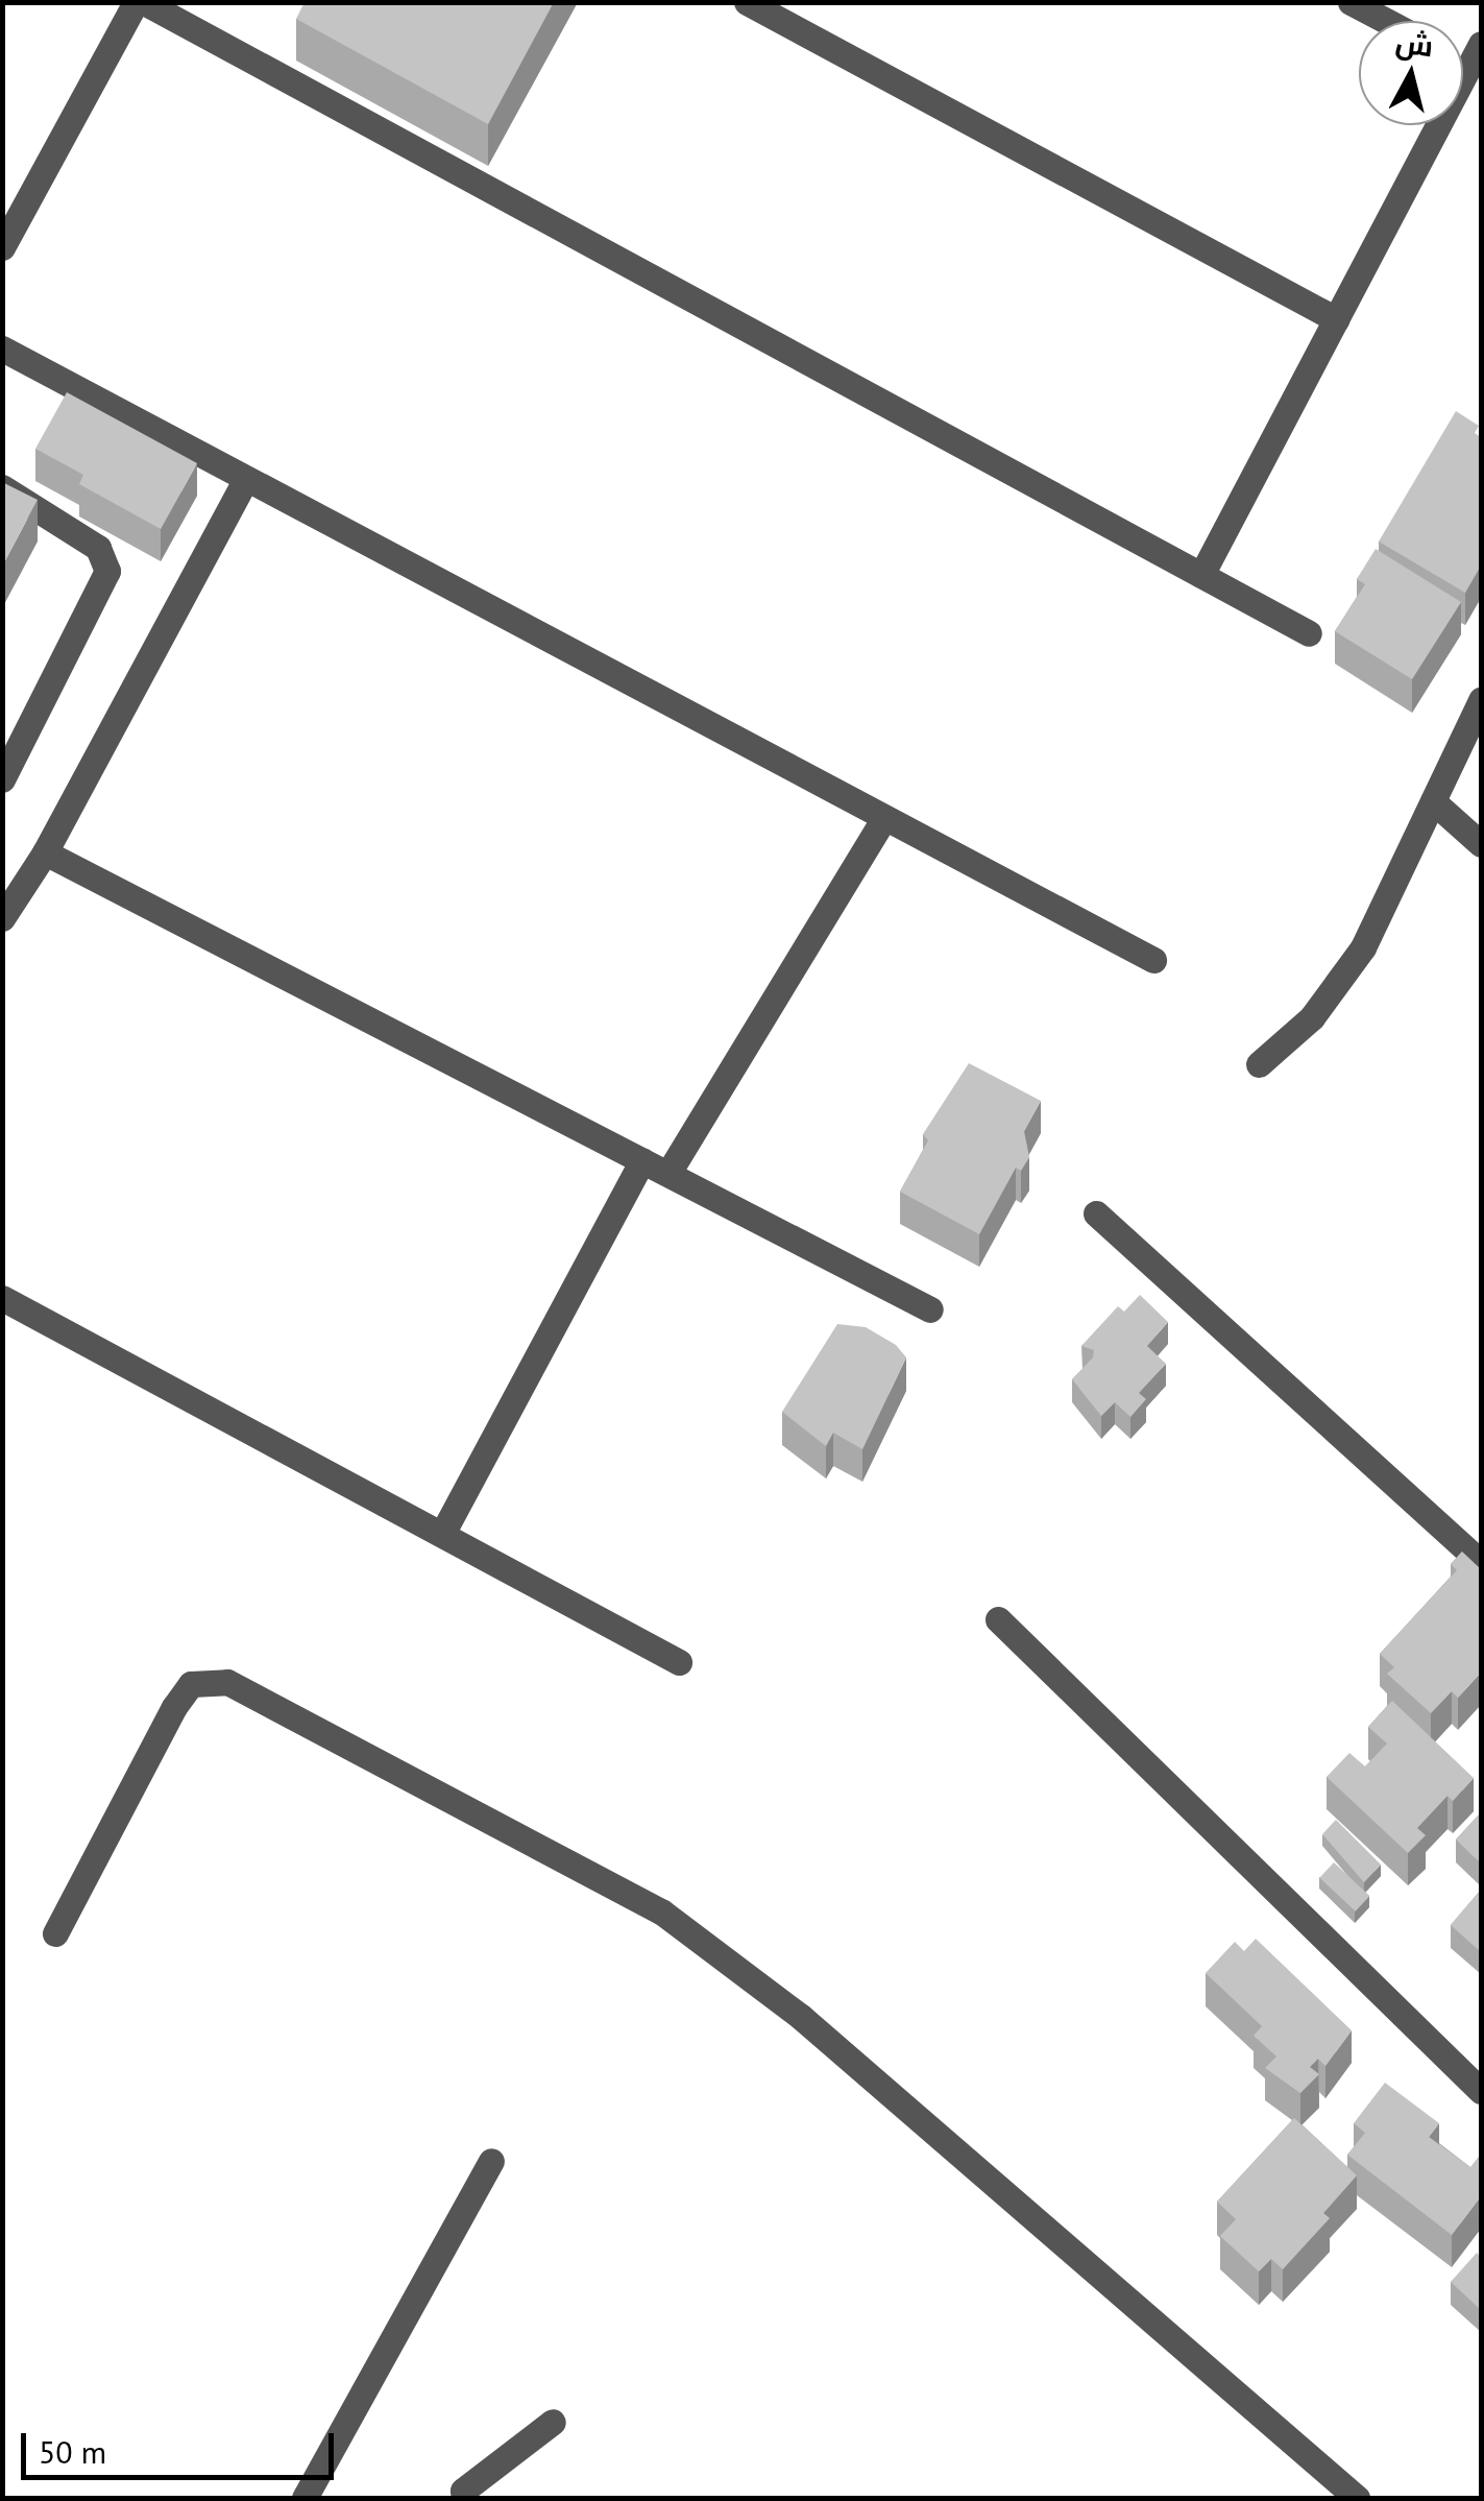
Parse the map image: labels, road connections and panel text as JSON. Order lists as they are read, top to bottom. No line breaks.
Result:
{"scale_bar":"50 m","north":"top"}
